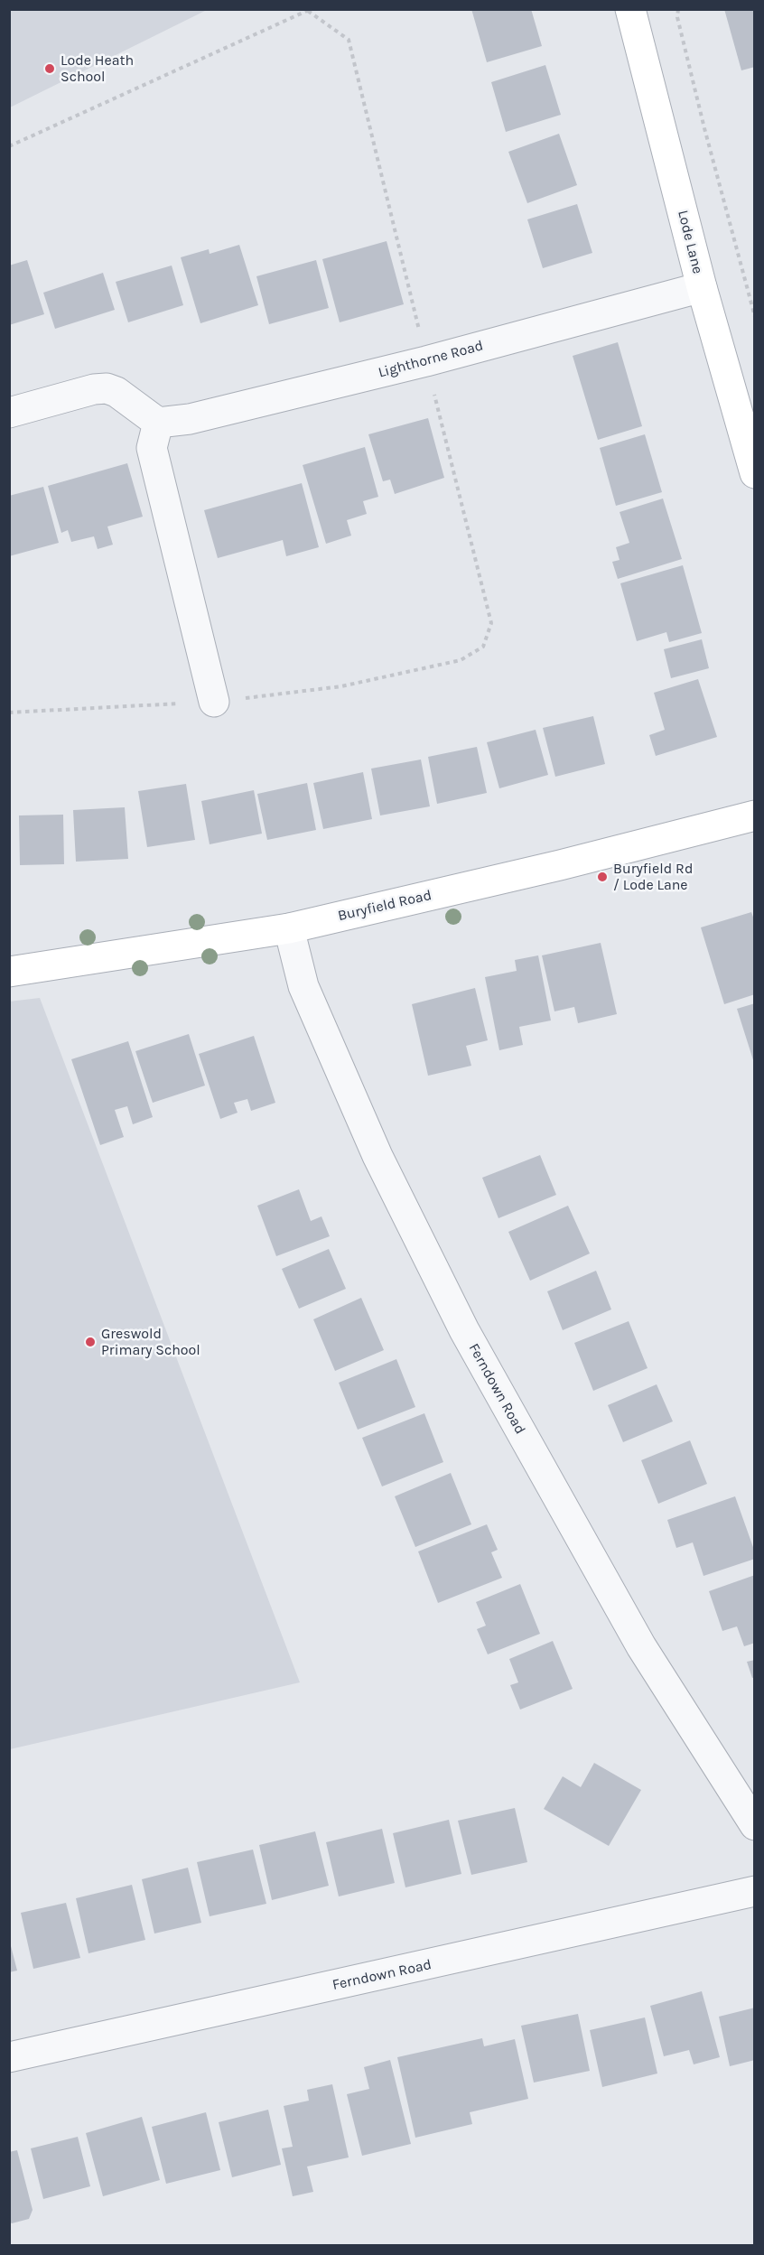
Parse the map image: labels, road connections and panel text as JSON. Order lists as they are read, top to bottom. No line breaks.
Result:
{"streets":{"street":["Lode Lane","Lighthorne Road","Buryfield Road","Ferndown Road"]},"crossings":[["Lode Lane","Lighthorne Road"],["Buryfield Road","Ferndown Road"]],"places":["Lode Heath School","Buryfield Rd / Lode Lane","Greswold Primary School"]}
